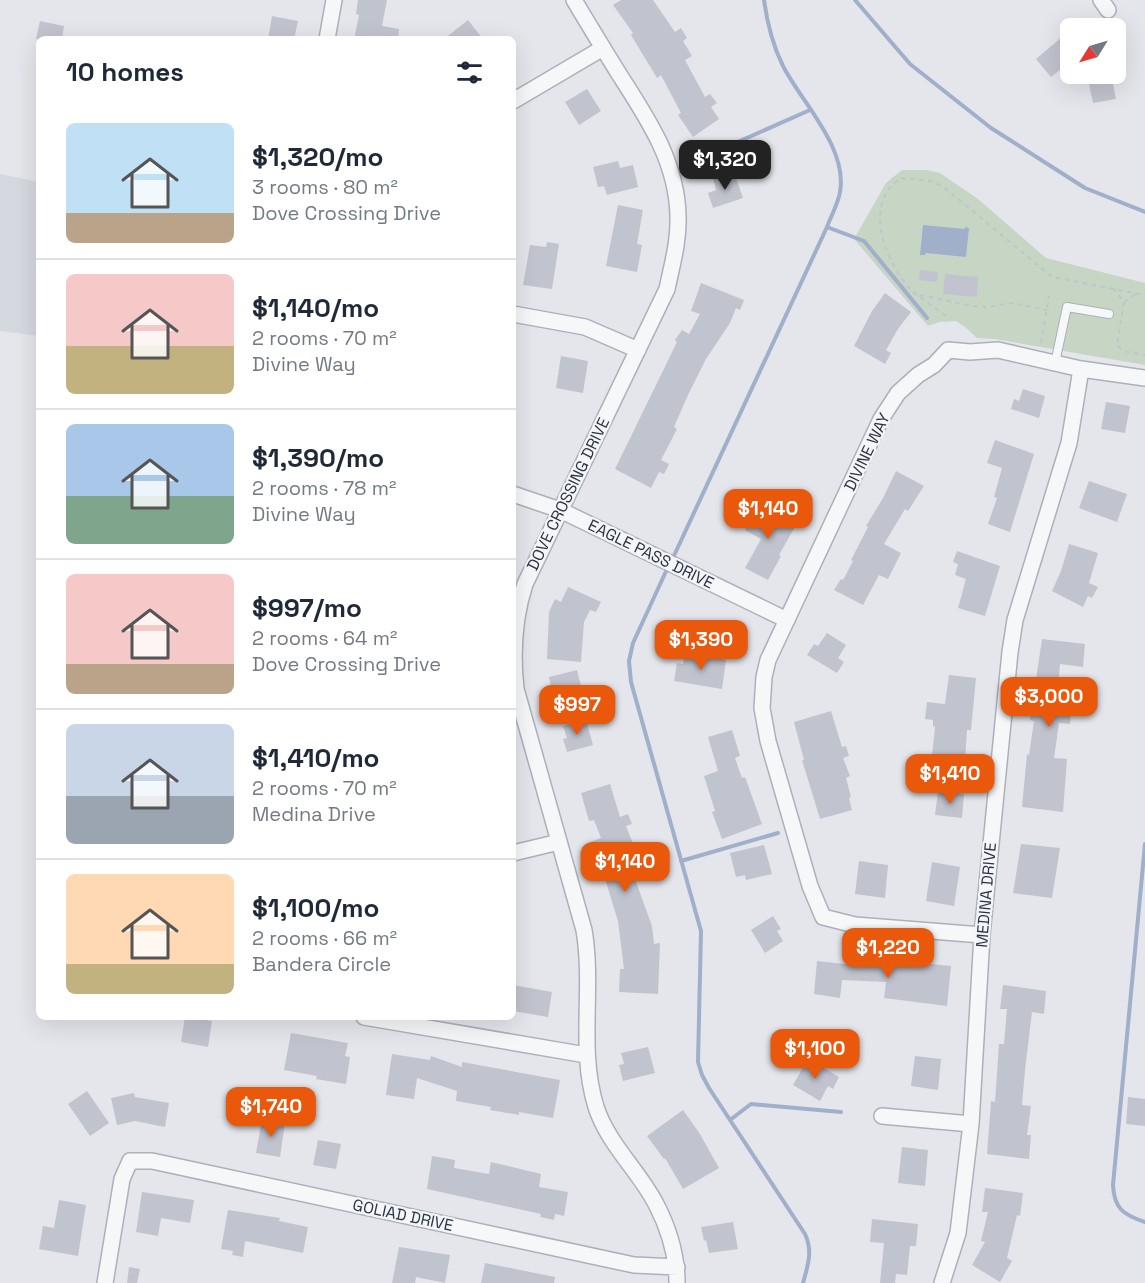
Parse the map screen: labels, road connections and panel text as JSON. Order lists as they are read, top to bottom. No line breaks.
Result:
{"streets":{"street":["DIVINE WAY","DOVE CROSSING DRIVE","EAGLE PASS DRIVE","MEDINA DRIVE","GOLIAD DRIVE"]},"crossings":[["DIVINE WAY","EAGLE PASS DRIVE"],["DIVINE WAY","MEDINA DRIVE"],["DOVE CROSSING DRIVE","EAGLE PASS DRIVE"],["DOVE CROSSING DRIVE","GOLIAD DRIVE"]],"north":"bottom left","page":{"heading":"10 homes","list":[{"name":"$1,320/mo","note":"3 rooms · 80 m² · Dove Crossing Drive"},{"name":"$1,140/mo","note":"2 rooms · 70 m² · Divine Way"},{"name":"$1,390/mo","note":"2 rooms · 78 m² · Divine Way"},{"name":"$997/mo","note":"2 rooms · 64 m² · Dove Crossing Drive"},{"name":"$1,410/mo","note":"2 rooms · 70 m² · Medina Drive"},{"name":"$1,100/mo","note":"2 rooms · 66 m² · Bandera Circle"}],"price":["$1,320","$1,140","$1,390","$3,000","$997","$1,410","$1,140","$1,220","$1,100","$1,740"]}}
